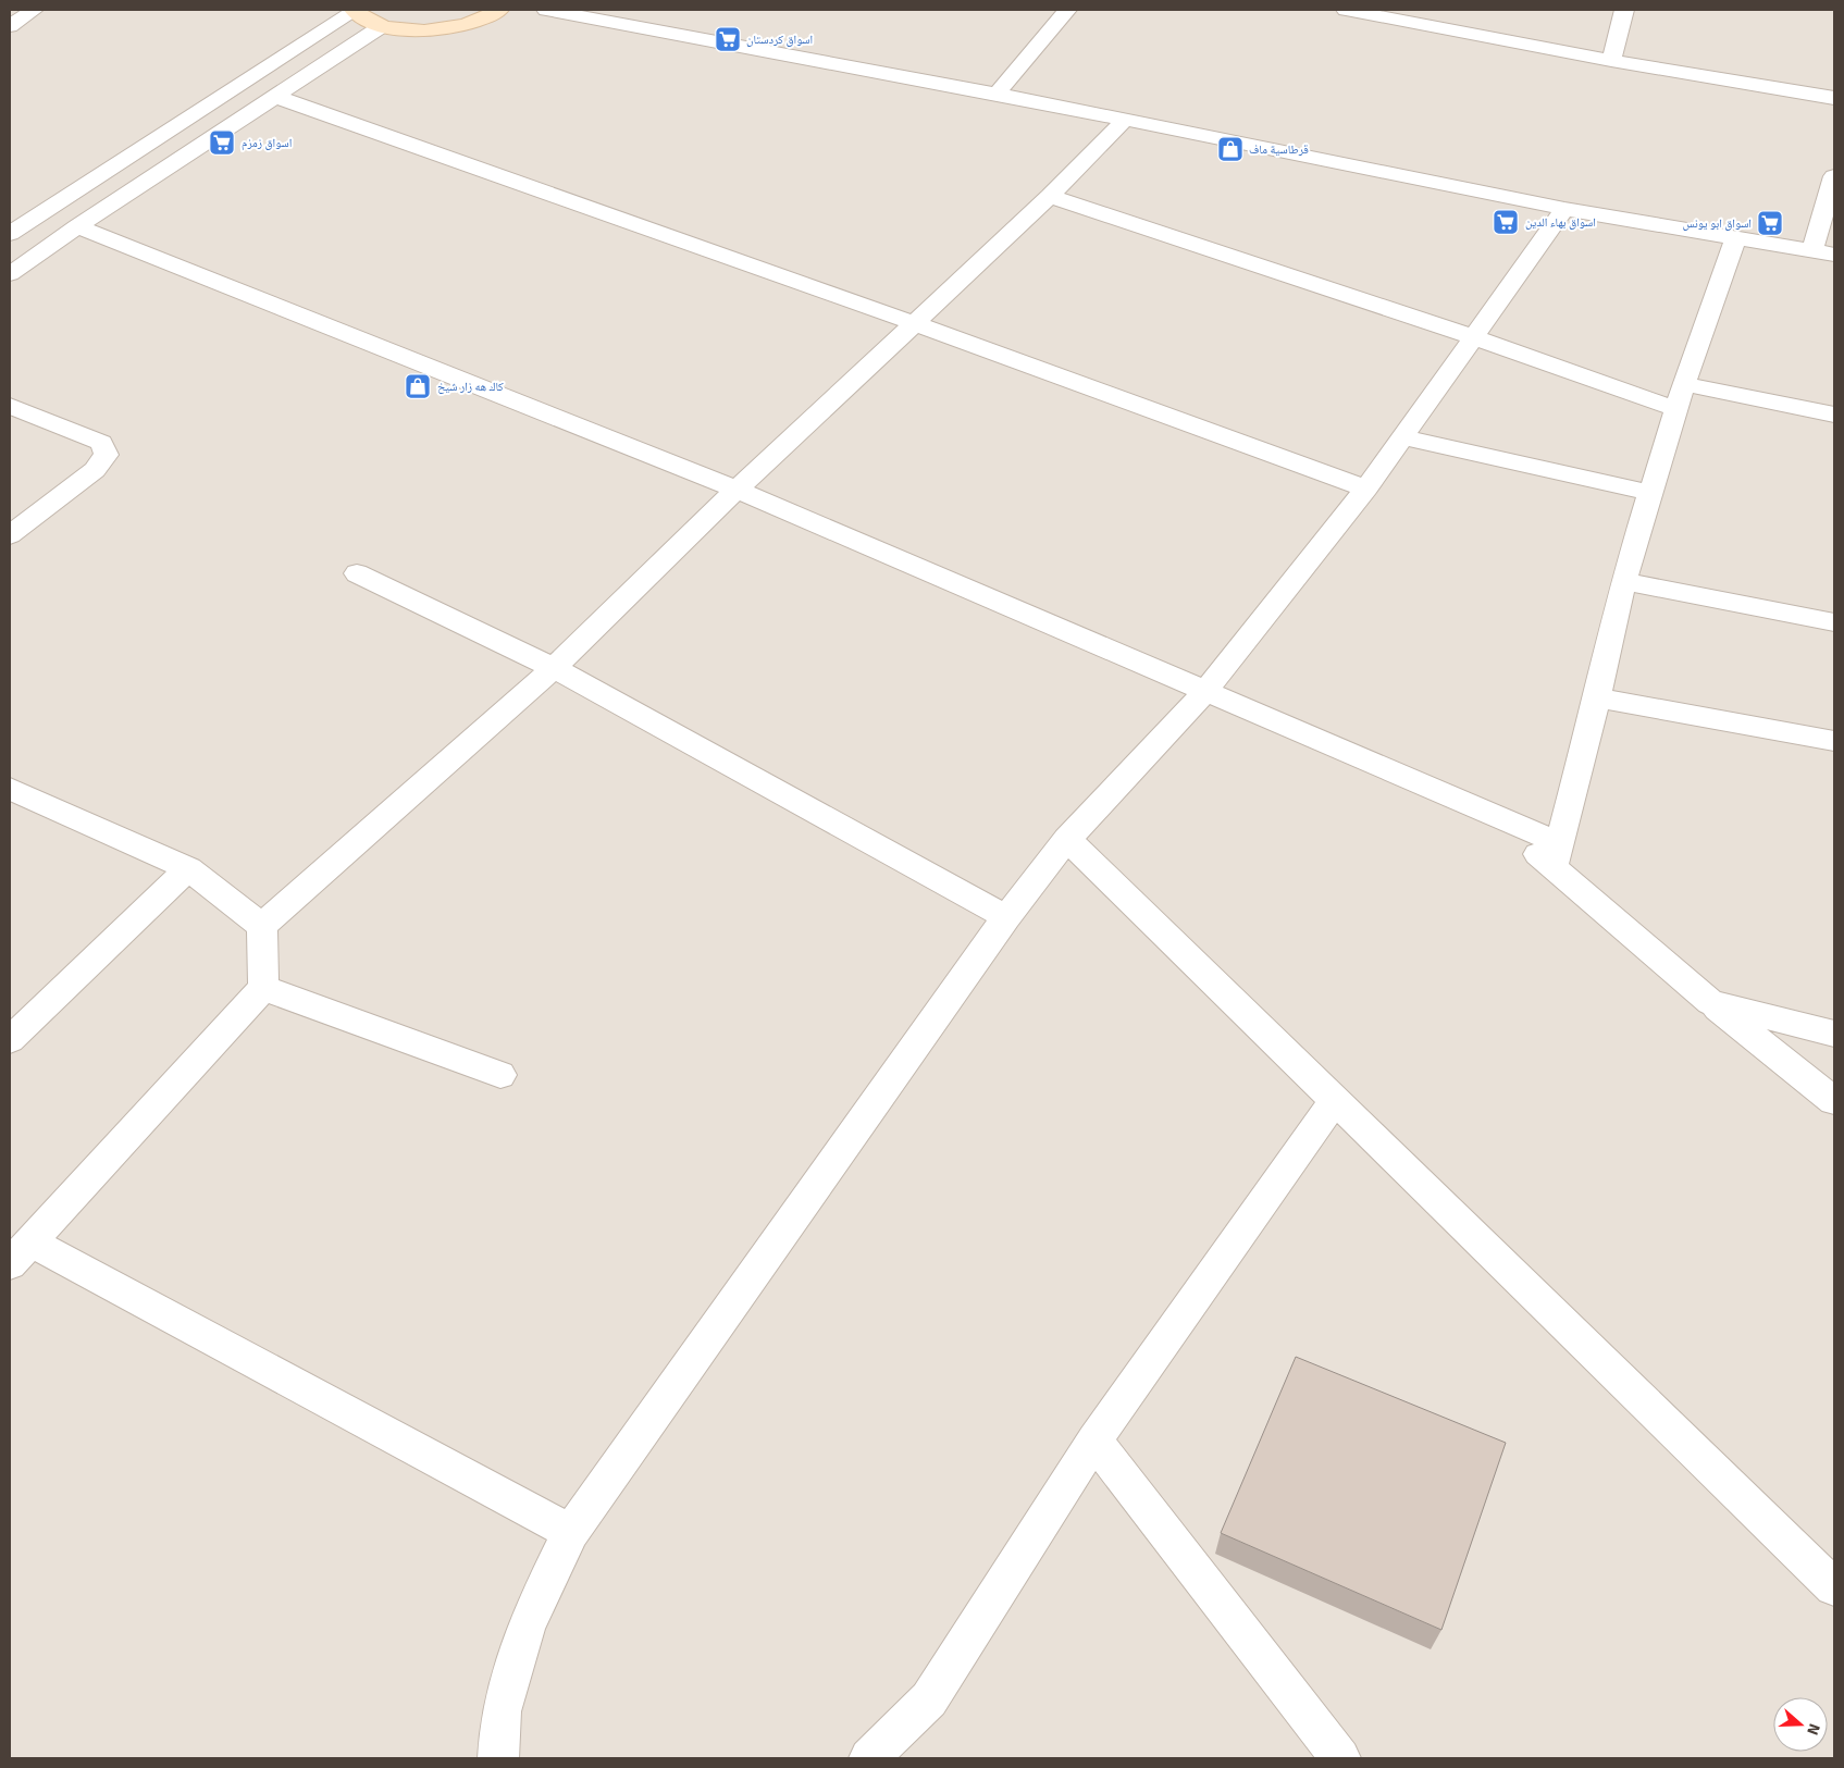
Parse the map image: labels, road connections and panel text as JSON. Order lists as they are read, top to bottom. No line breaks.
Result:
{"places":{"supermarket":["اسواق كردستان","اسواق زمزم","اسواق بهاء الدين","اسواق ابو يونس"],"shop":["قرطاسية ماف","كاك هه زار شيخ"]},"north":"right"}
